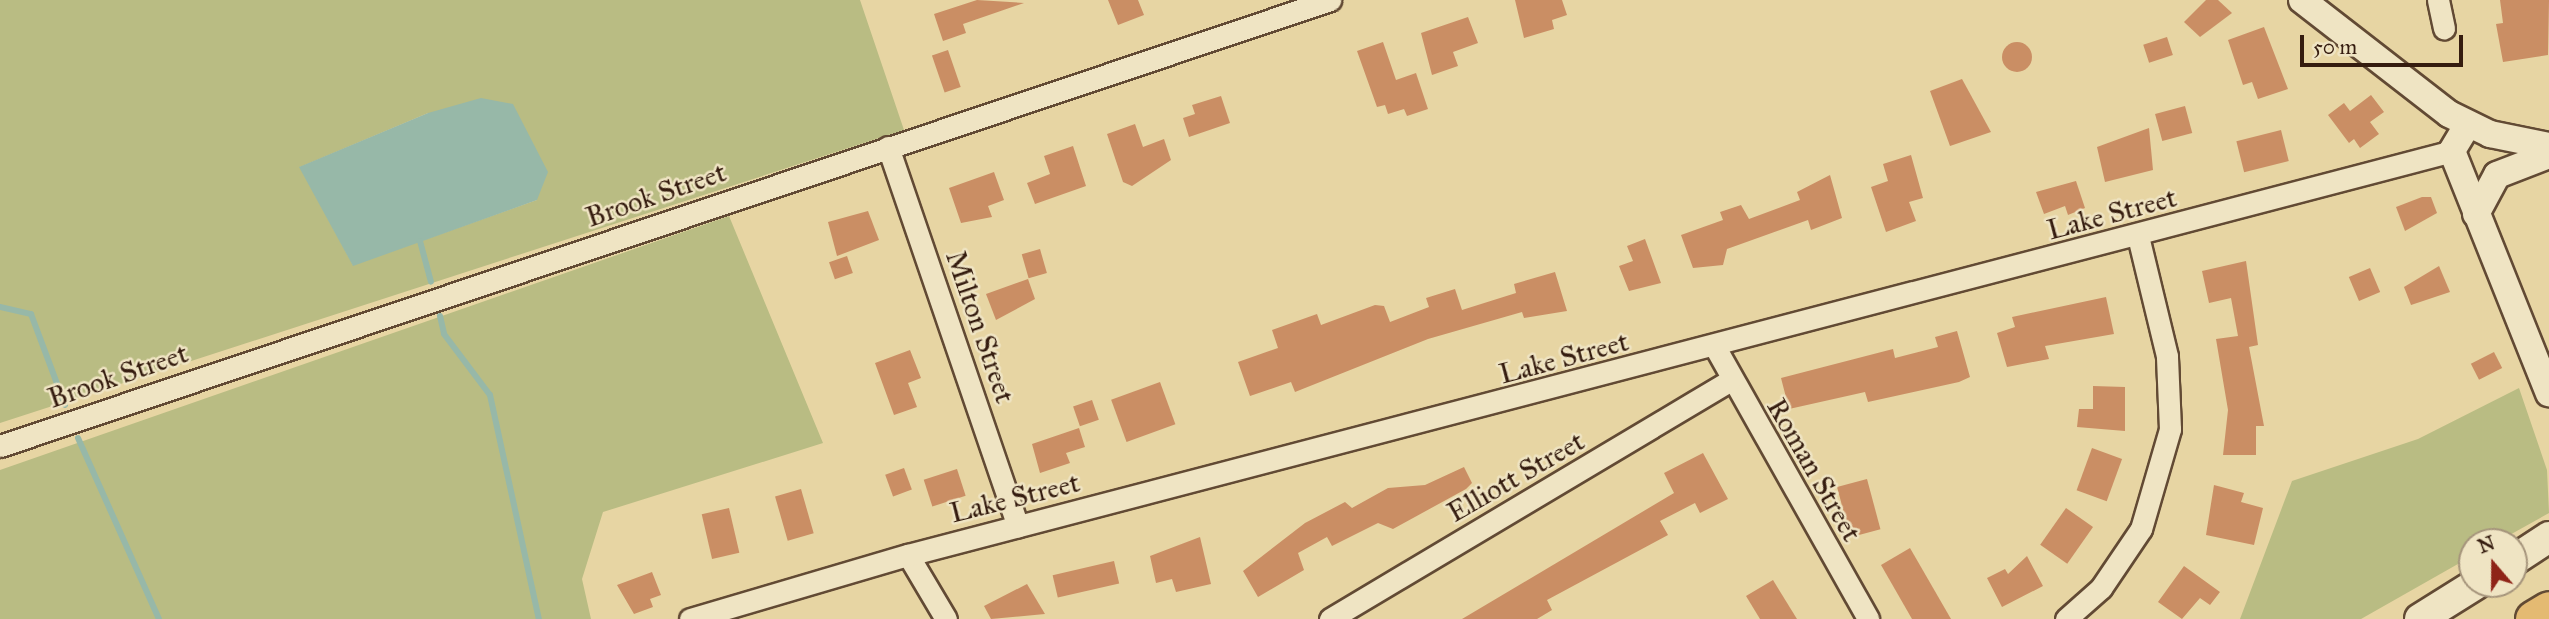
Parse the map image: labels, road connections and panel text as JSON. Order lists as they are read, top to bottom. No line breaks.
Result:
{"streets":{"street":["Brook Street","Lake Street","Milton Street","Roman Street","Elliott Street"]},"crossings":[["Brook Street","Milton Street"],["Lake Street","Milton Street"],["Lake Street","Roman Street"],["Roman Street","Elliott Street"]],"scale_bar":"50 m","north":"top"}
